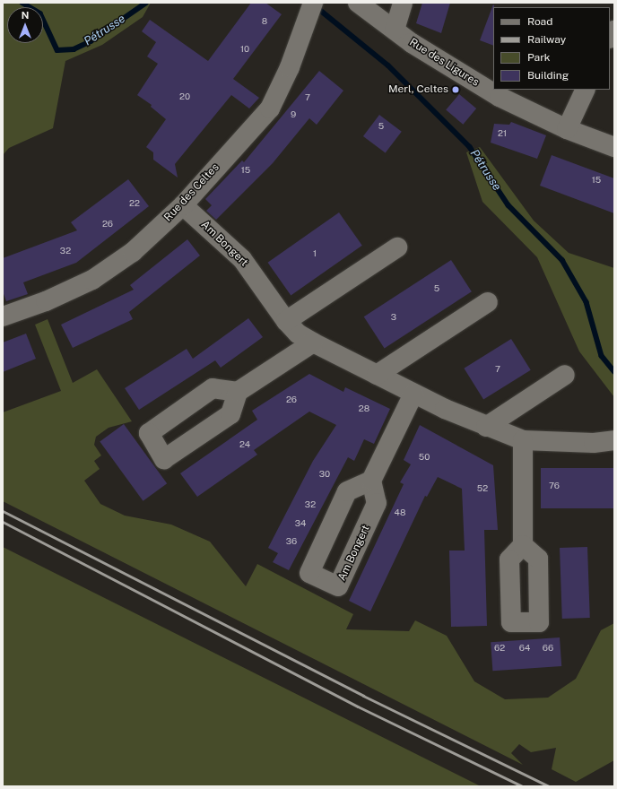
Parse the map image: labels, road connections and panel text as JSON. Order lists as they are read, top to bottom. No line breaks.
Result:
{"streets":{"street":["Rue des Ligures","Rue des Celtes","Am Bongert"]},"crossings":[["Rue des Celtes","Am Bongert"]],"water":["Pétrusse"],"places":["Merl, Celtes"],"house_numbers":["8","10","20","7","9","5","21","15","15","22","26","32","1","5","3","7","26","28","24","50","30","76","52","32","48","34","36","62","64","66"],"legend":["Road","Railway","Park","Building"],"north":"top"}
